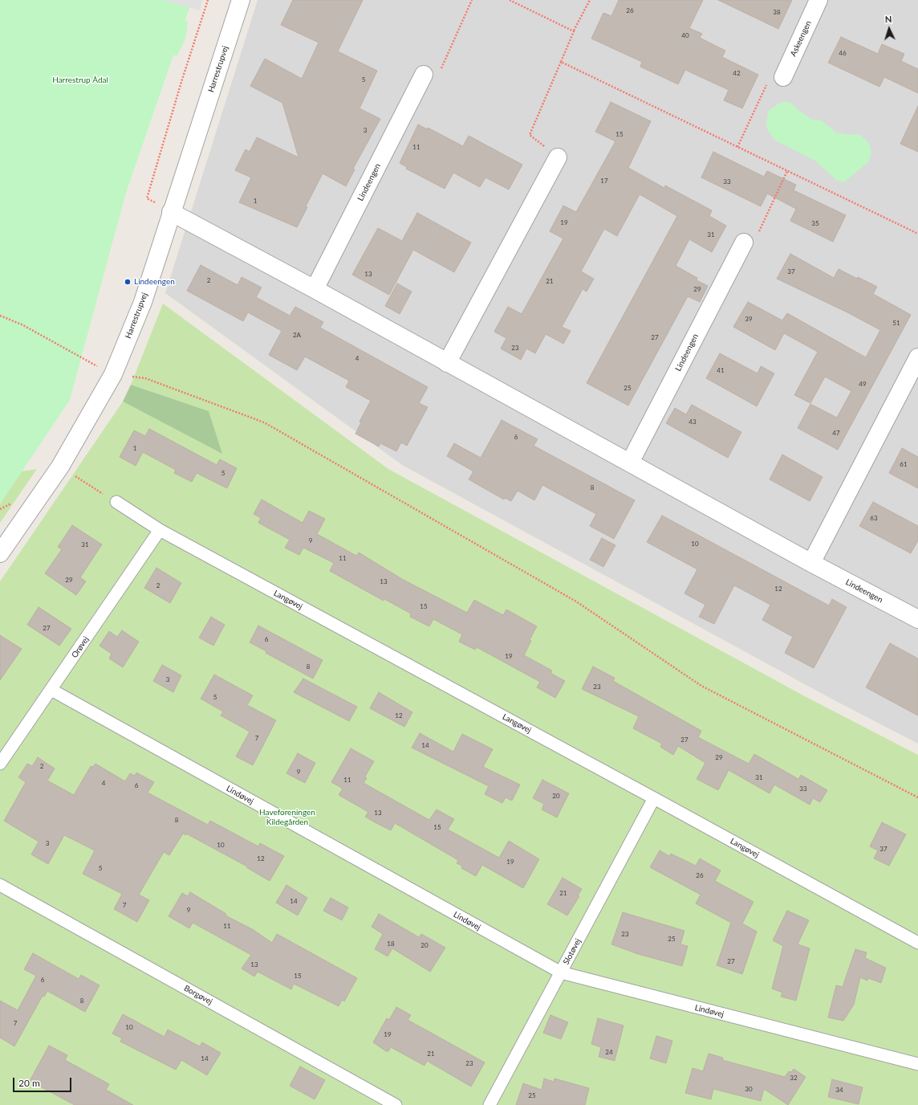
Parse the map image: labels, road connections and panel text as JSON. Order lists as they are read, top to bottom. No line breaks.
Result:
{"streets":{"street":["Askeengen","Harrestrupvej","Lindeengen"],"lane":["Langøvej","Orøvej","Lindøvej","Slotøvej","Borgøvej"]},"crossings":[["Harrestrupvej","Lindeengen"],["Langøvej","Orøvej"],["Langøvej","Slotøvej"],["Orøvej","Lindøvej"],["Lindøvej","Slotøvej"]],"parks":["Harrestrup Ådal","Haveforeningen Kildegården"],"places":["Lindeengen"],"house_numbers":["26","38","40","46","42","5","3","15","11","17","33","1","19","35","31","37","13","2","21","29","39","51","2A","27","23","4","41","49","25","43","47","6","1","61","5","8","63","9","10","31","11","29","13","2","12","15","27","6","19","8","3","23","5","12","7","27","14","29","2","9","31","11","4","6","33","20","13","8","15","3","10","37","12","19","5","26","21","14","7","9","11","23","25","18","20","27","13","15","6","8","7","10","19","24","21","14","23","32","30","34","25"],"scale_bar":"20 m","north":"top"}
